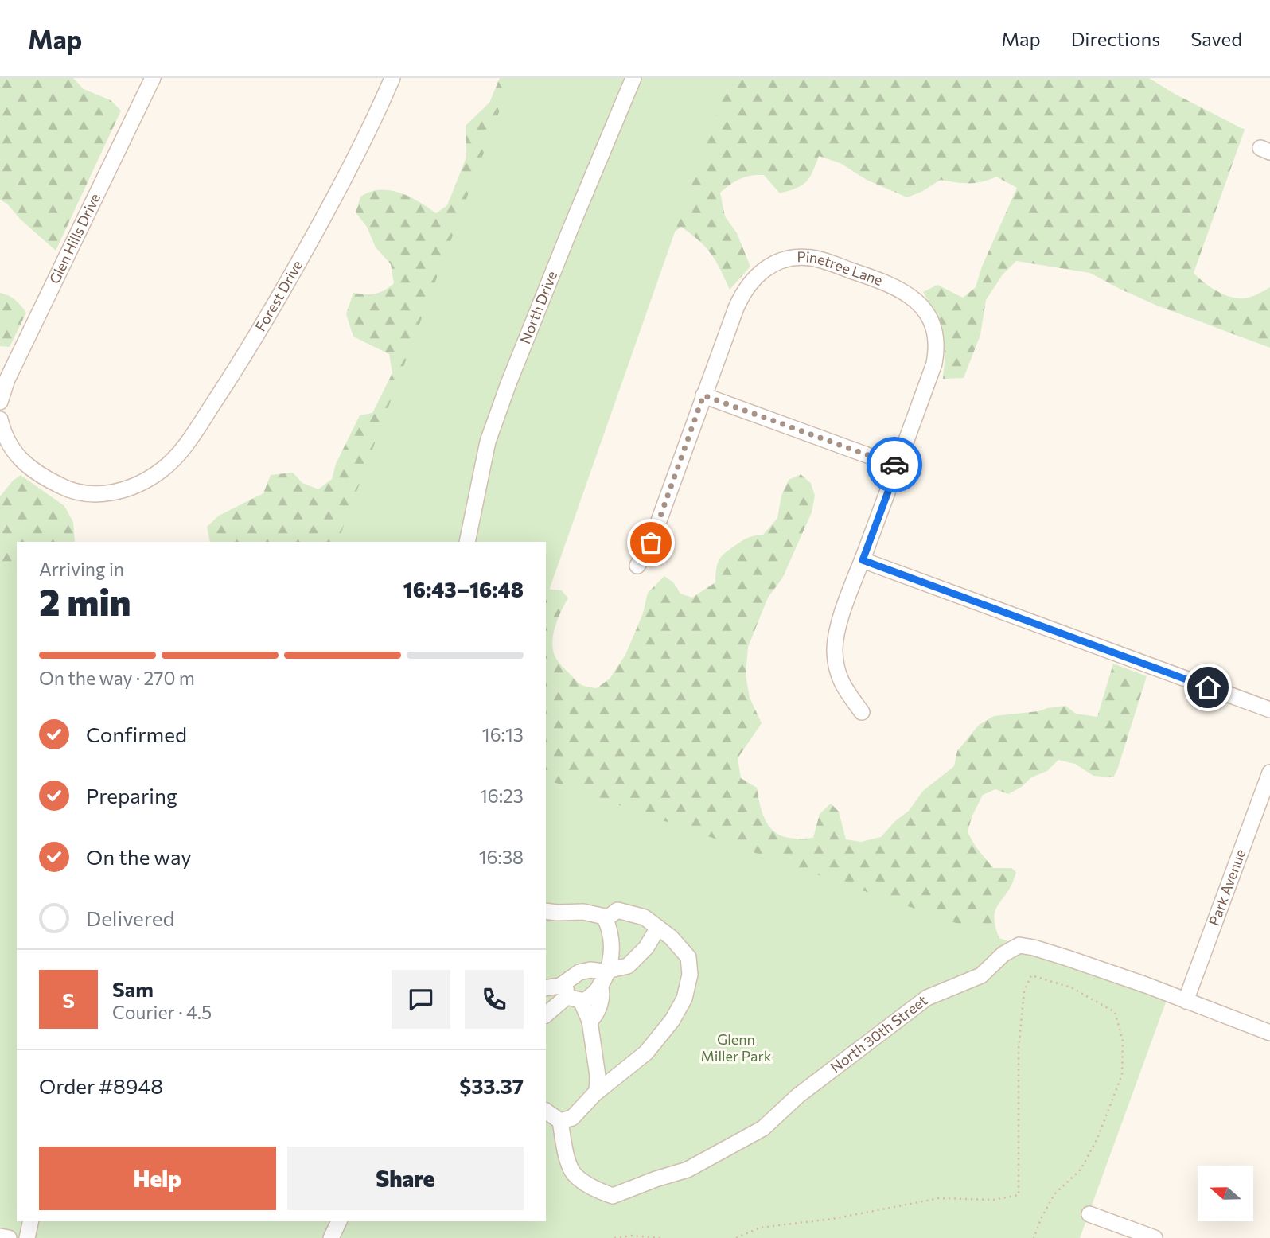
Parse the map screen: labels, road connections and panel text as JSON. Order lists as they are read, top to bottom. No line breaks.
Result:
{"streets":{"street":["Glen Hills Drive","Pinetree Lane","Forest Drive","North Drive","Park Avenue","North 30th Street"]},"crossings":[["Park Avenue","North 30th Street"]],"parks":["Glenn Miller Park"],"north":"left","page":{"header":"Map","nav":["Map","Directions","Saved"],"heading":["2 min","Arriving in","16:43–16:48"],"panel":["Sam","Courier · 4.5","Order #8948","$33.37"],"bar":"On the way · 270 m","list":[["Confirmed","16:13"],["Preparing","16:23"],["On the way","16:38"],"Delivered"],"round":"S","buttons":["Help","Share"]}}
